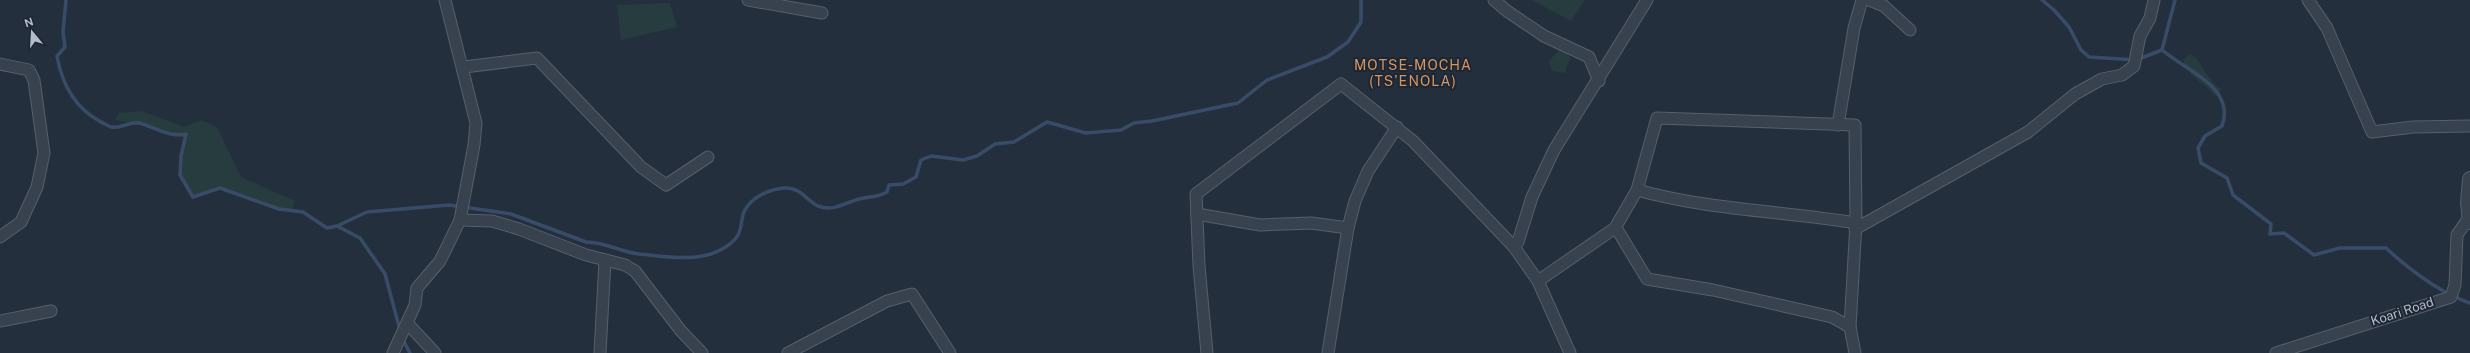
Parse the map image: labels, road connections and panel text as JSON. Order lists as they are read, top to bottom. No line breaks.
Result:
{"streets":{"street":["Koari Road"]},"districts":["MOTSE-MOCHA (TS'ENOLA)"],"north":"top"}
